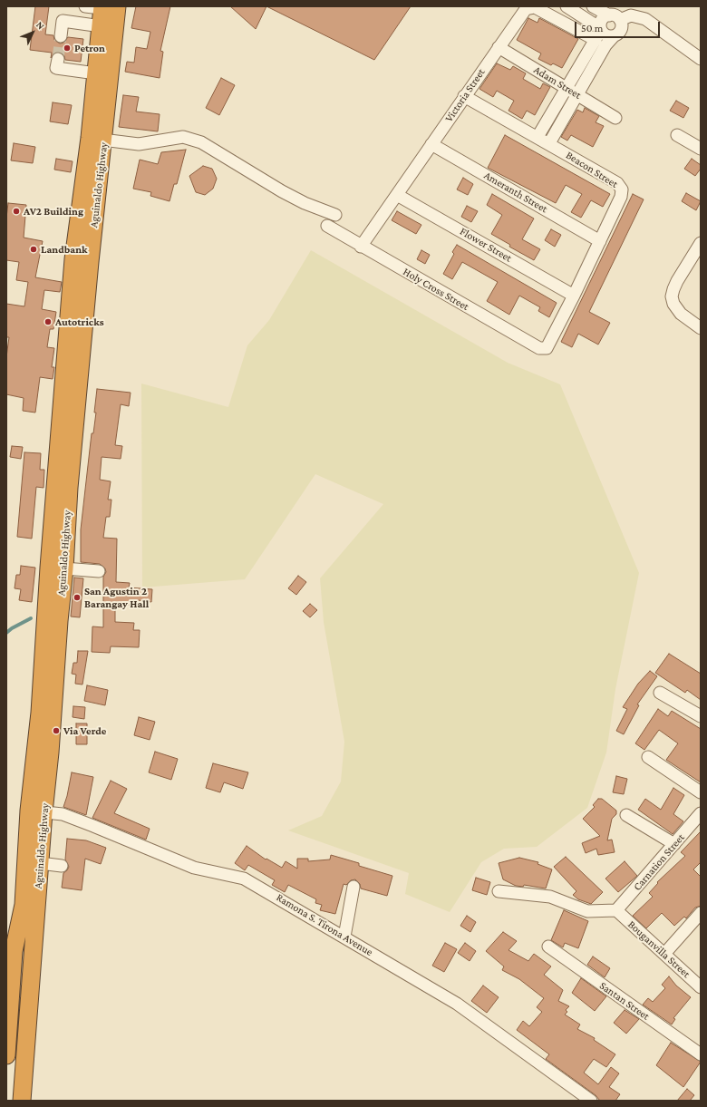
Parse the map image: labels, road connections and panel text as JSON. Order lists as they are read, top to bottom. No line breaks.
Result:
{"streets":{"highway":["Aguinaldo Highway"],"street":["Adam Street","Victoria Street","Beacon Street","Ameranth Street","Flower Street","Holy Cross Street","Carnation Street","Ramona S. Tirona Avenue","Bouganvilla Street","Santan Street"]},"crossings":[["Adam Street","Victoria Street"],["Victoria Street","Beacon Street"],["Victoria Street","Ameranth Street"],["Victoria Street","Flower Street"],["Victoria Street","Holy Cross Street"],["Beacon Street","Ameranth Street"],["Beacon Street","Flower Street"],["Beacon Street","Holy Cross Street"],["Aguinaldo Highway","Ramona S. Tirona Avenue"],["Carnation Street","Bouganvilla Street"]],"places":["Petron","AV2 Building","Landbank","Autotricks","San Agustin 2 Barangay Hall","Via Verde"],"scale_bar":"50 m","north":"top right"}
